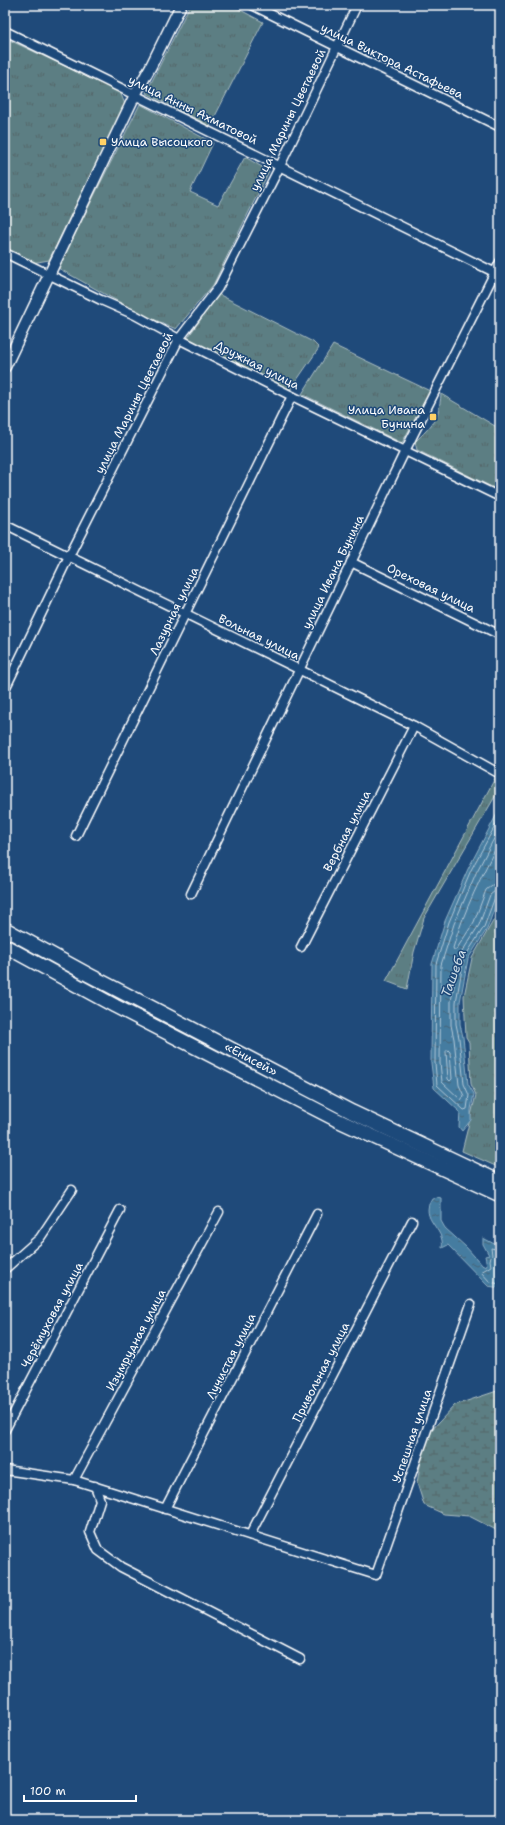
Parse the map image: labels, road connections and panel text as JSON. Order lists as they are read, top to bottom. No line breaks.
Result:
{"streets":{"highway":["«Енисей»"],"street":["улица Виктора Астафьева","улица Анны Ахматовой","улица Марины Цветаевой","Дружная улица","улица Ивана Бунина","Ореховая улица","Лазурная улица","Вольная улица","Вербная улица","Черёмуховая улица","Изумрудная улица","Лучистая улица","Привольная улица","Успешная улица"]},"crossings":[["улица Виктора Астафьева","улица Марины Цветаевой"],["улица Анны Ахматовой","улица Марины Цветаевой"],["улица Анны Ахматовой","улица Ивана Бунина"],["улица Марины Цветаевой","Дружная улица"],["улица Марины Цветаевой","Вольная улица"],["Дружная улица","улица Ивана Бунина"],["Дружная улица","Лазурная улица"],["улица Ивана Бунина","Ореховая улица"],["улица Ивана Бунина","Вольная улица"],["Лазурная улица","Вольная улица"],["Вольная улица","Вербная улица"],["Привольная улица","Успешная улица"]],"water":["Ташеба"],"places":{"transit":["Улица Высоцкого","Улица Ивана Бунина"]},"scale_bar":"100 m"}
